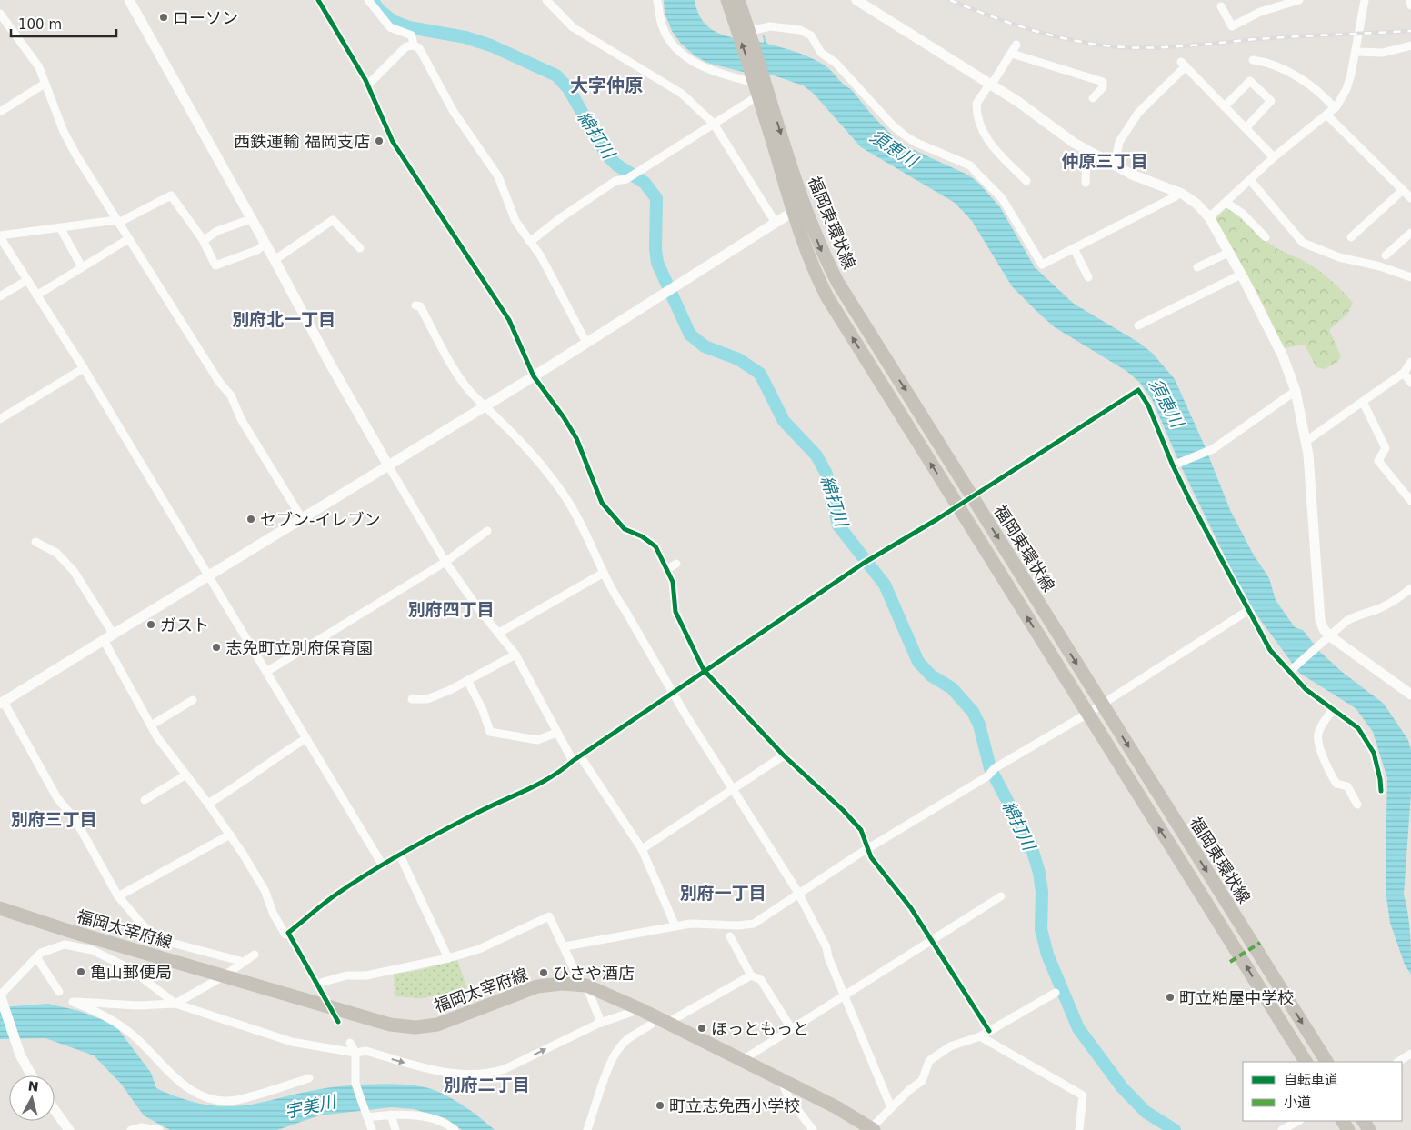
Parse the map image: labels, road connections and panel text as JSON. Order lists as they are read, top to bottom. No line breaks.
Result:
{"streets":{"main road":["福岡東環状線","福岡太宰府線"]},"districts":["大字仲原","仲原三丁目","別府北一丁目","別府四丁目","別府三丁目","別府一丁目","別府二丁目"],"water":["綿打川","須恵川","宇美川"],"places":["ローソン","西鉄運輸 福岡支店","セブン-イレブン","ガスト","志免町立別府保育園","亀山郵便局","ひさや酒店","町立粕屋中学校","ほっともっと","町立志免西小学校"],"legend":["自転車道","小道"],"scale_bar":"100 m","north":"top"}
